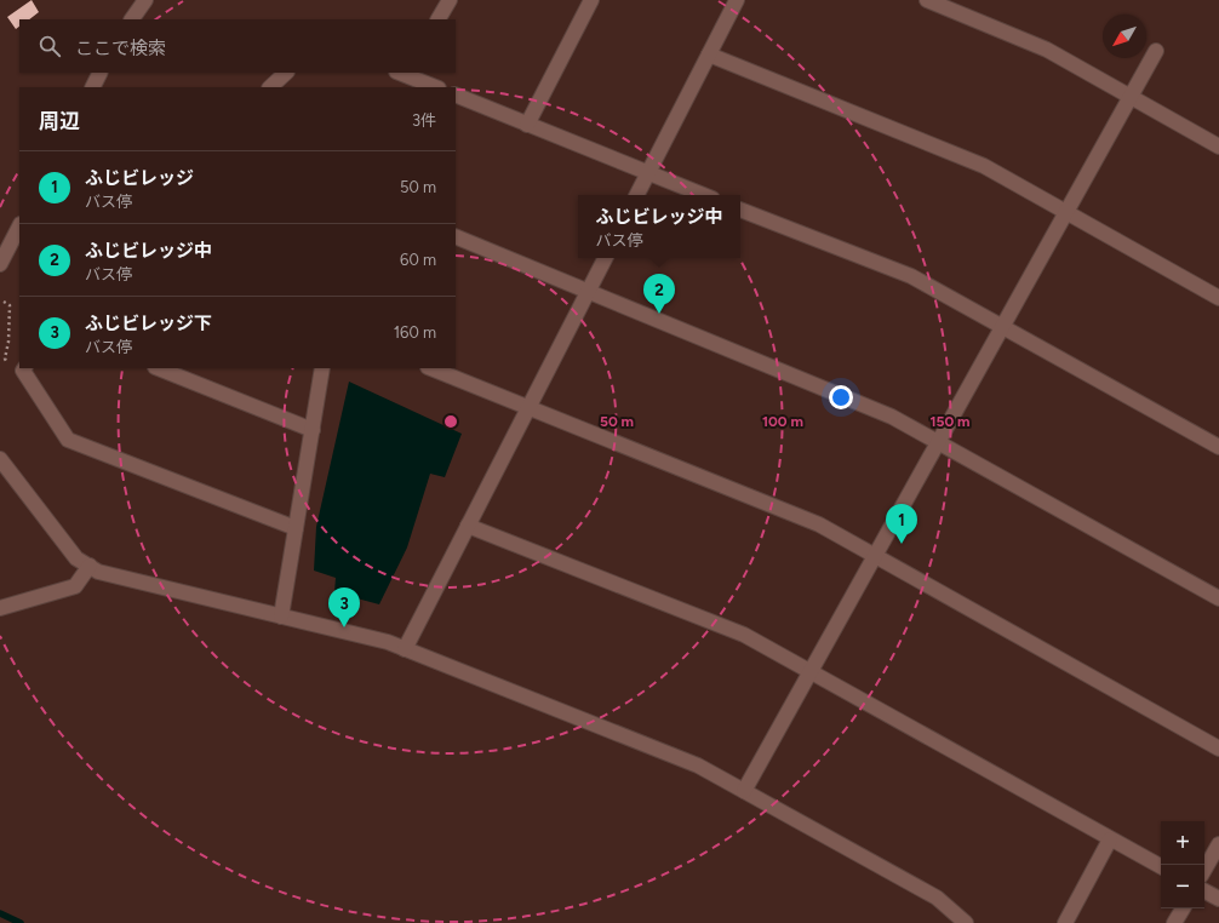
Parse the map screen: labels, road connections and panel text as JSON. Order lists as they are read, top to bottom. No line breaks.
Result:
{"north":"bottom left","page":{"search":"ここで検索","heading":["周辺","3件"],"list":[{"mark":"1","name":"ふじビレッジ","note":"バス停","value":"50 m"},{"mark":"2","name":"ふじビレッジ中","note":"バス停","value":"60 m"},{"mark":"3","name":"ふじビレッジ下","note":"バス停","value":"160 m"}],"popup":["ふじビレッジ中","バス停"],"pins":["2","1","3"],"map_buttons":["+","−"]},"rings":["50 m","100 m","150 m"]}
